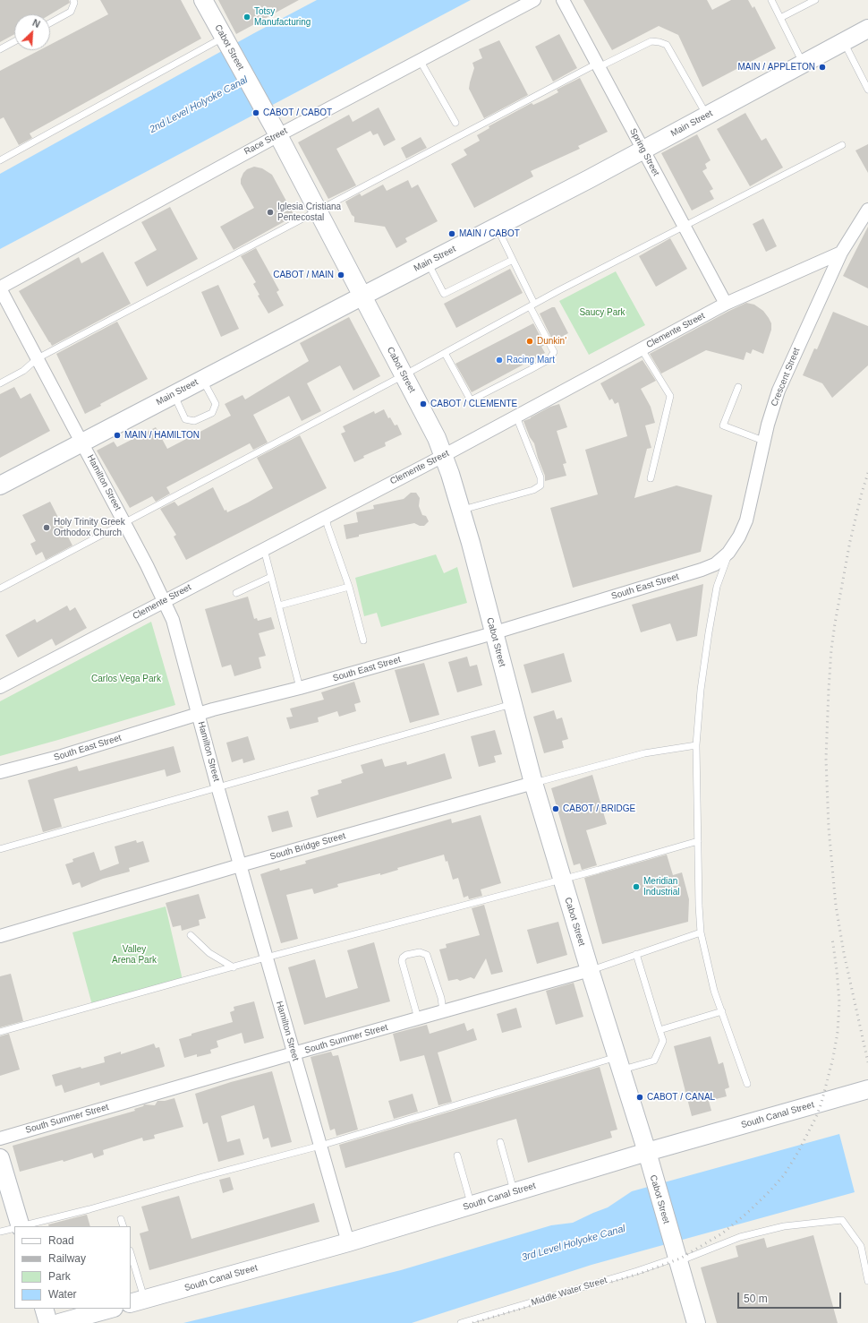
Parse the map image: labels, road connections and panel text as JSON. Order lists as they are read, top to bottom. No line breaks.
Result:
{"streets":{"main road":["Cabot Street","Main Street","South Canal Street"],"street":["Race Street","Spring Street","Clemente Street","Crescent Street","Hamilton Street","South East Street","South Bridge Street","South Summer Street"],"lane":["Middle Water Street"]},"crossings":[["Cabot Street","Main Street"],["Cabot Street","Race Street"],["Cabot Street","Clemente Street"],["Cabot Street","South East Street"],["Cabot Street","South Bridge Street"],["Cabot Street","South Summer Street"],["Cabot Street","South Canal Street"],["Cabot Street","Middle Water Street"],["Main Street","Spring Street"],["Main Street","Hamilton Street"],["Race Street","Hamilton Street"],["Spring Street","Clemente Street"],["Clemente Street","Crescent Street"],["Clemente Street","Hamilton Street"],["Crescent Street","South East Street"],["Hamilton Street","South East Street"],["Hamilton Street","South Bridge Street"],["Hamilton Street","South Summer Street"],["Hamilton Street","South Canal Street"]],"water":["2nd Level Holyoke Canal","3rd Level Holyoke Canal"],"parks":["Saucy Park","Carlos Vega Park","Valley Arena Park"],"places":["Totsy Manufacturing","MAIN / APPLETON","CABOT / CABOT","Iglesia Cristiana Pentecostal","MAIN / CABOT","CABOT / MAIN","Dunkin'","Racing Mart","CABOT / CLEMENTE","MAIN / HAMILTON","Holy Trinity Greek Orthodox Church","CABOT / BRIDGE","Meridian Industrial","CABOT / CANAL"],"legend":["Road","Railway","Park","Water"],"scale_bar":"50 m","north":"top right"}
